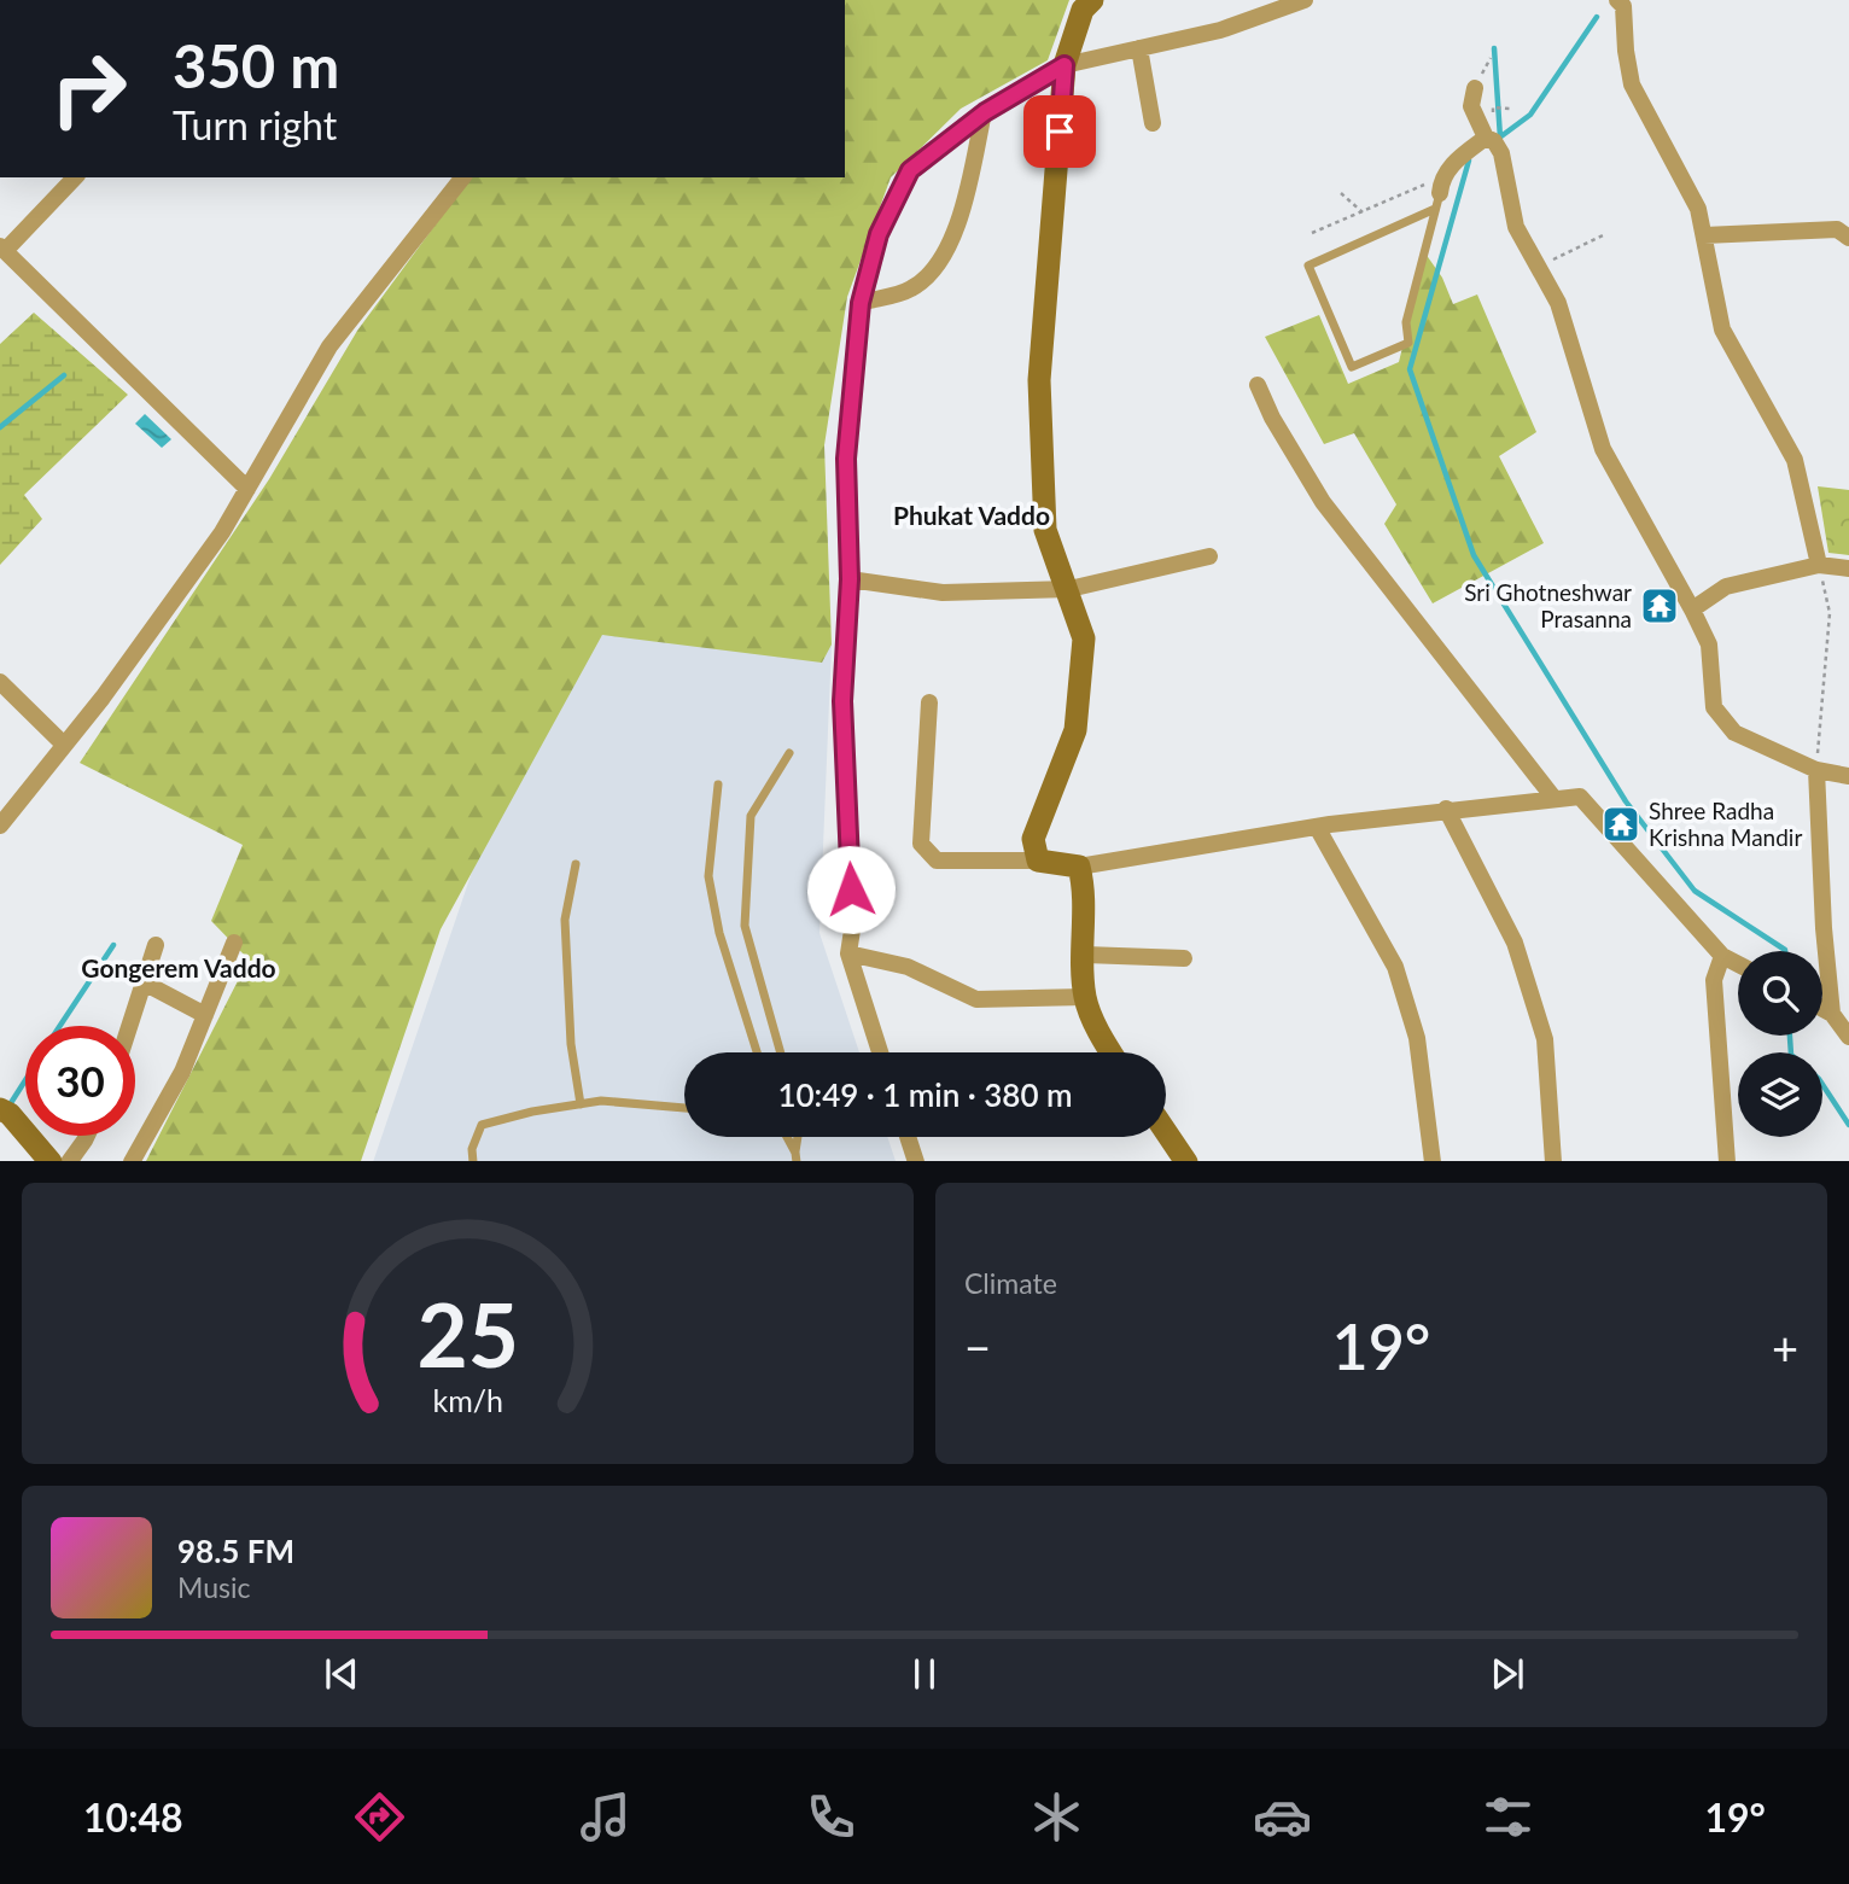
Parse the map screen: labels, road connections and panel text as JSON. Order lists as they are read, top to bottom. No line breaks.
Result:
{"districts":["Phukat Vaddo","Gongerem Vaddo"],"places":{"temple":["Sri Ghotneshwar Prasanna","Shree Radha Krishna Mandir"]},"page":{"turn":["350 m","Turn right"],"limit":"30","trip":"10:49 · 1 min · 380 m","tile":"Climate","heat":["−","19°","+"],"song":["98.5 FM","Music"],"tabs":["10:48","19°"],"gauge":["25","km/h"]}}
